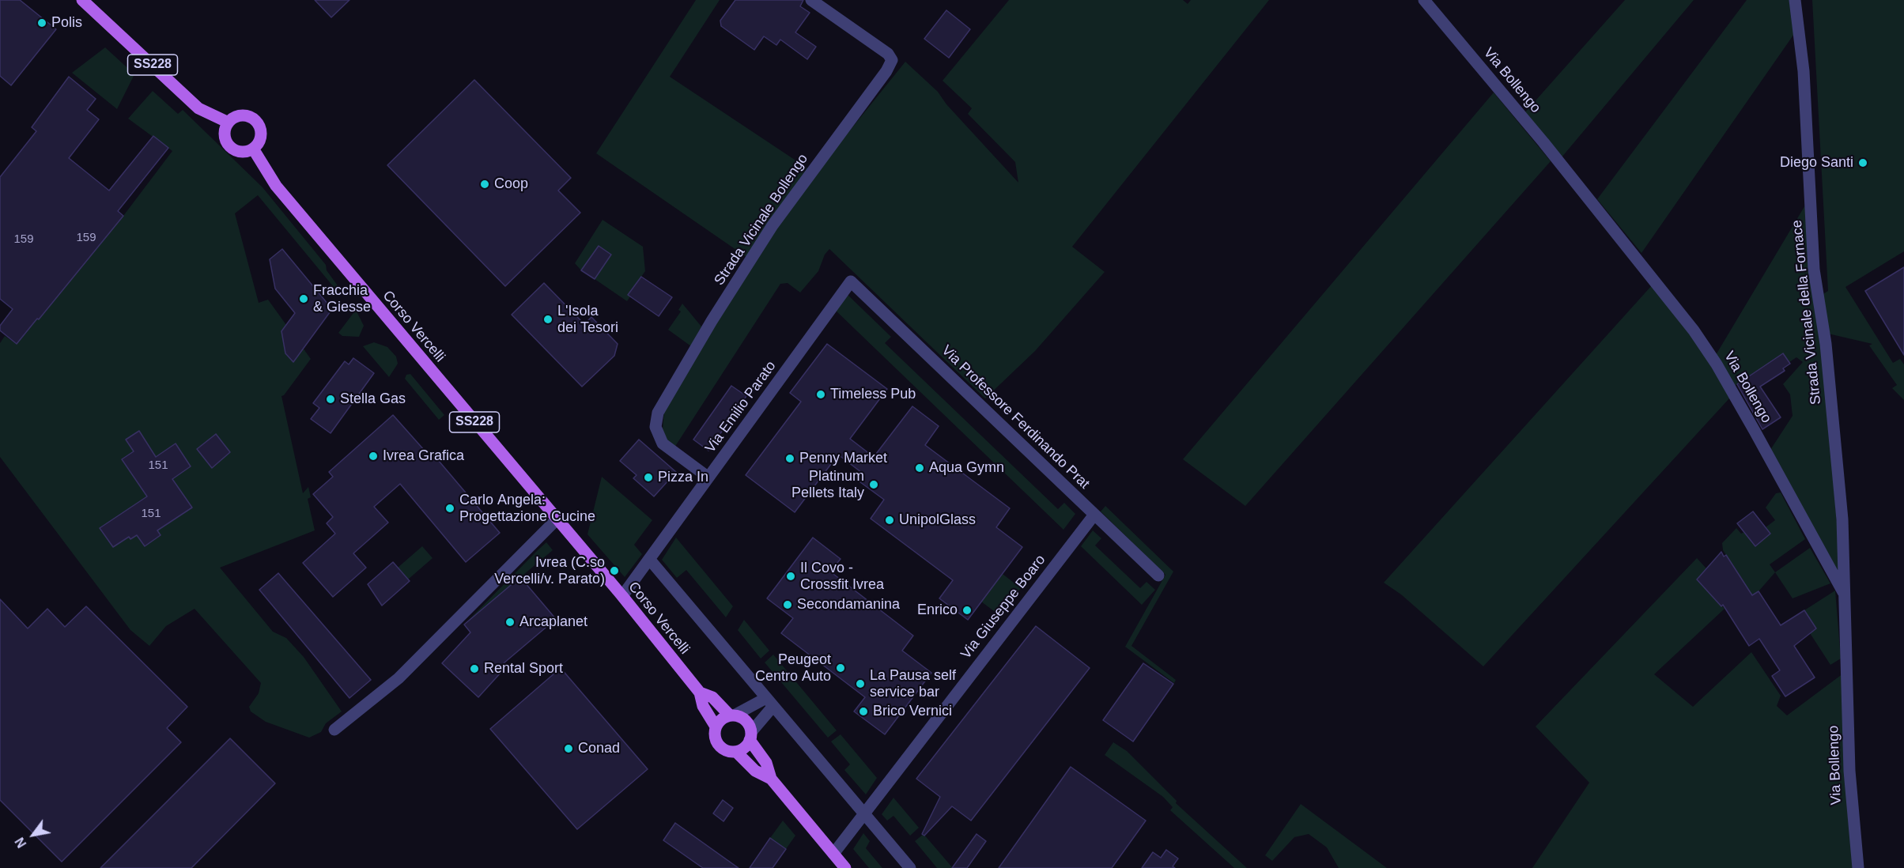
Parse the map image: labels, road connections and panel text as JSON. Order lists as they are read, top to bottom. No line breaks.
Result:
{"streets":{"main road":["SS228","Corso Vercelli"],"street":["Via Bollengo","Strada Vicinale Bollengo","Strada Vicinale della Fornace","Via Emilio Parato","Via Professore Ferdinando Prat","Via Giuseppe Boaro"]},"crossings":[["SS228","Corso Vercelli"],["Via Bollengo","Strada Vicinale della Fornace"],["Strada Vicinale Bollengo","Via Emilio Parato"],["Corso Vercelli","Via Emilio Parato"],["Corso Vercelli","Via Giuseppe Boaro"],["Via Emilio Parato","Via Professore Ferdinando Prat"],["Via Professore Ferdinando Prat","Via Giuseppe Boaro"]],"places":["Polis","Diego Santi","Coop","Fracchia & Giesse","L'Isola dei Tesori","Timeless Pub","Stella Gas","Ivrea Grafica","Penny Market","Aqua Gymn","Pizza In","Platinum Pellets Italy","Carlo Angela: Progettazione Cucine","UnipolGlass","Ivrea (C.so Vercelli/v. Parato)","Il Covo - Crossfit Ivrea","Secondamanina","Enrico","Arcaplanet","Peugeot Centro Auto","Rental Sport","La Pausa self service bar","Brico Vernici","Conad"],"house_numbers":["159","159","151","151"],"north":"bottom left"}
